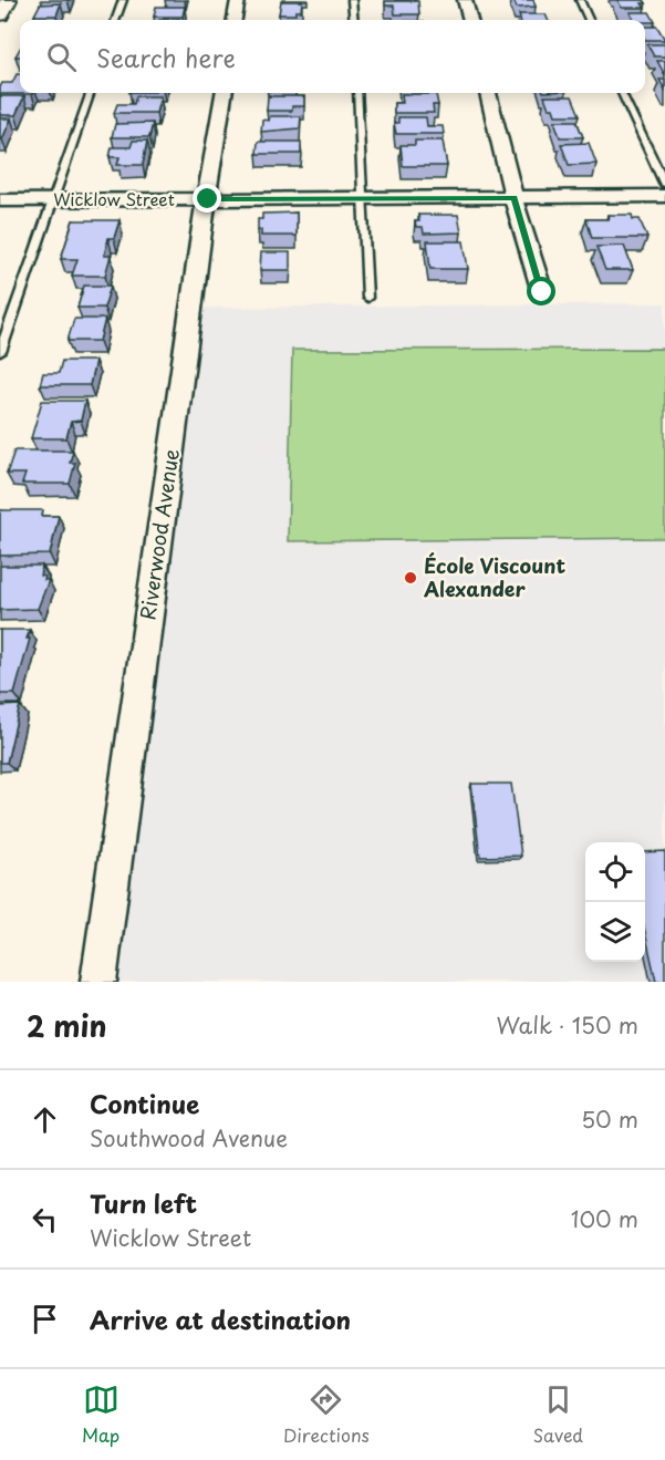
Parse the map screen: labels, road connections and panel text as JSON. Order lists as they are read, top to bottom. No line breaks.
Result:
{"streets":{"street":["Wicklow Street","Riverwood Avenue"]},"crossings":[["Wicklow Street","Riverwood Avenue"]],"places":["École Viscount Alexander"],"page":{"search":"Search here","heading":["2 min","Walk · 150 m"],"list":[["Continue","Southwood Avenue","50 m"],["Turn left","Wicklow Street","100 m"],"Arrive at destination"],"nav":["Map","Directions","Saved"]}}
